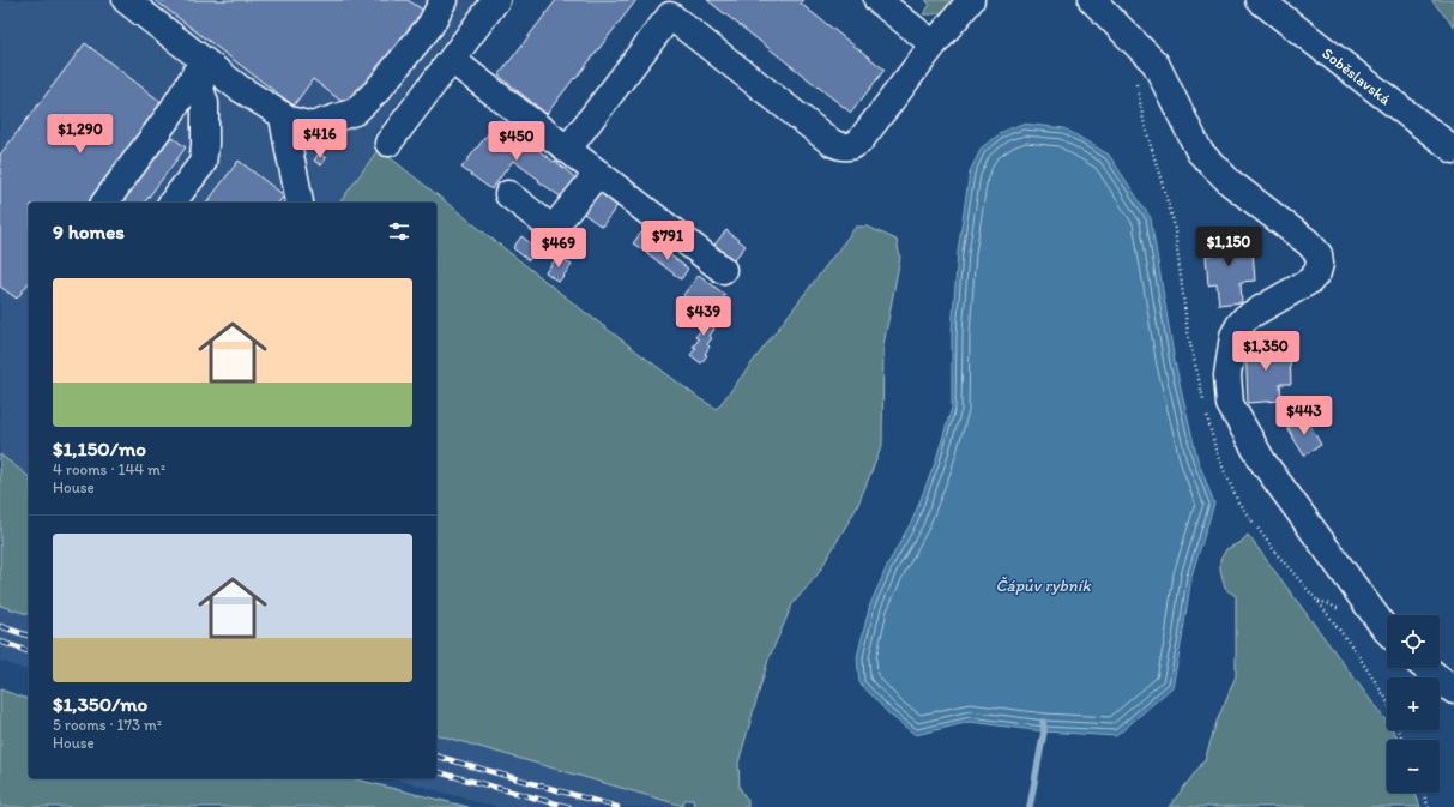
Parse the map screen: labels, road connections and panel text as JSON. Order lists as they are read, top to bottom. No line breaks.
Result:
{"streets":{"main road":["Soběslavská"]},"water":["Čápův rybník"],"page":{"price":["$1,290","$416","$450","$791","$1,150","$469","$439","$1,350","$443"],"heading":"9 homes","list":[{"name":"$1,150/mo","note":"4 rooms · 144 m² · House"},{"name":"$1,350/mo","note":"5 rooms · 173 m² · House"}],"map_buttons":["+","−"]}}
